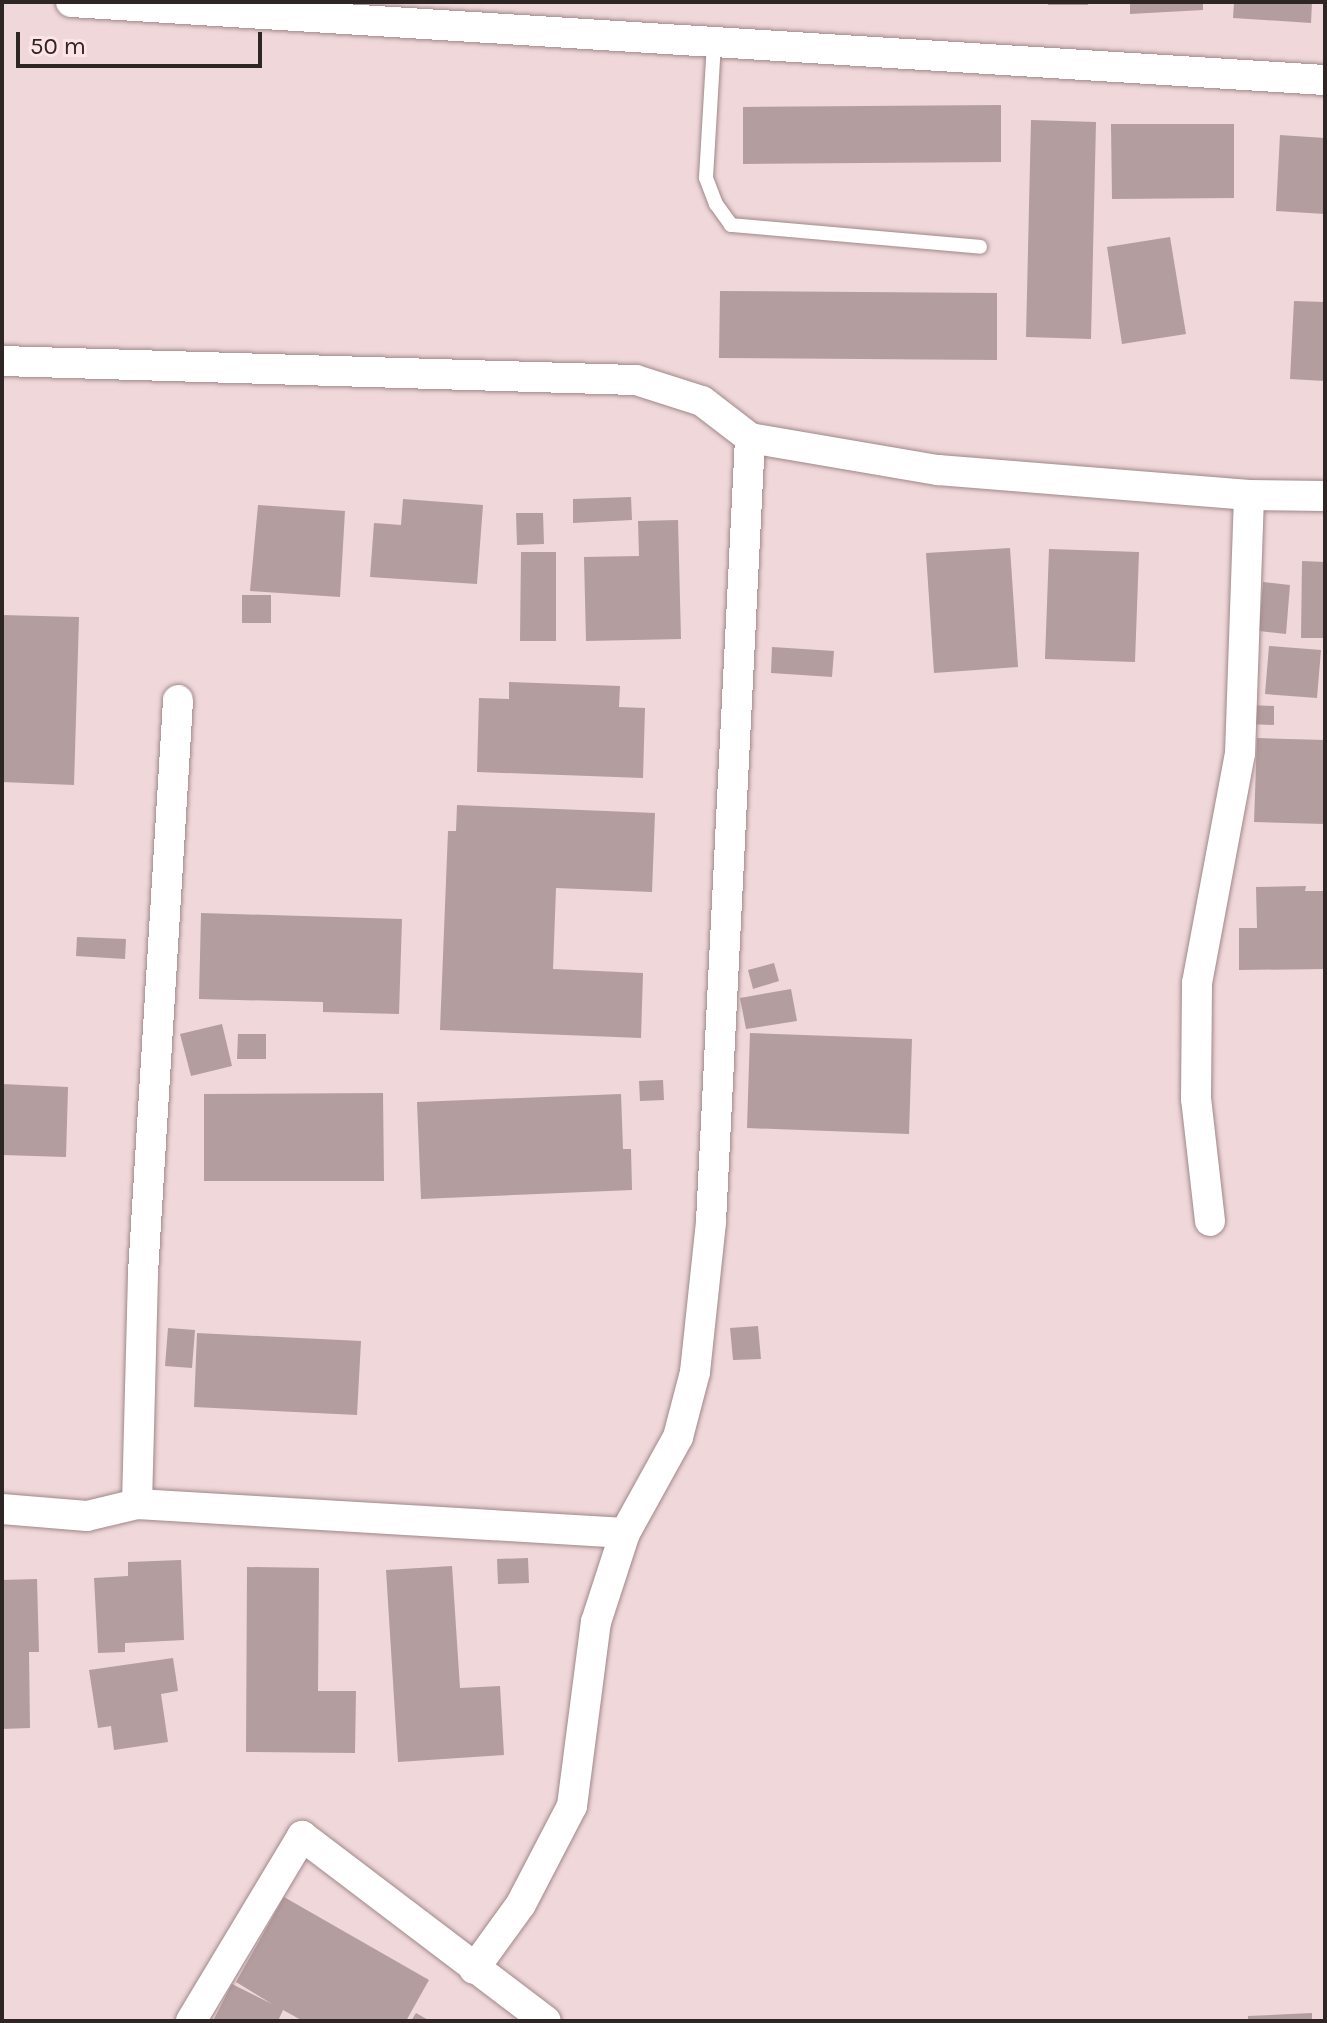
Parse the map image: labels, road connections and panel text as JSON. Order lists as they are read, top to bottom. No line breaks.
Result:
{"scale_bar":"50 m"}
